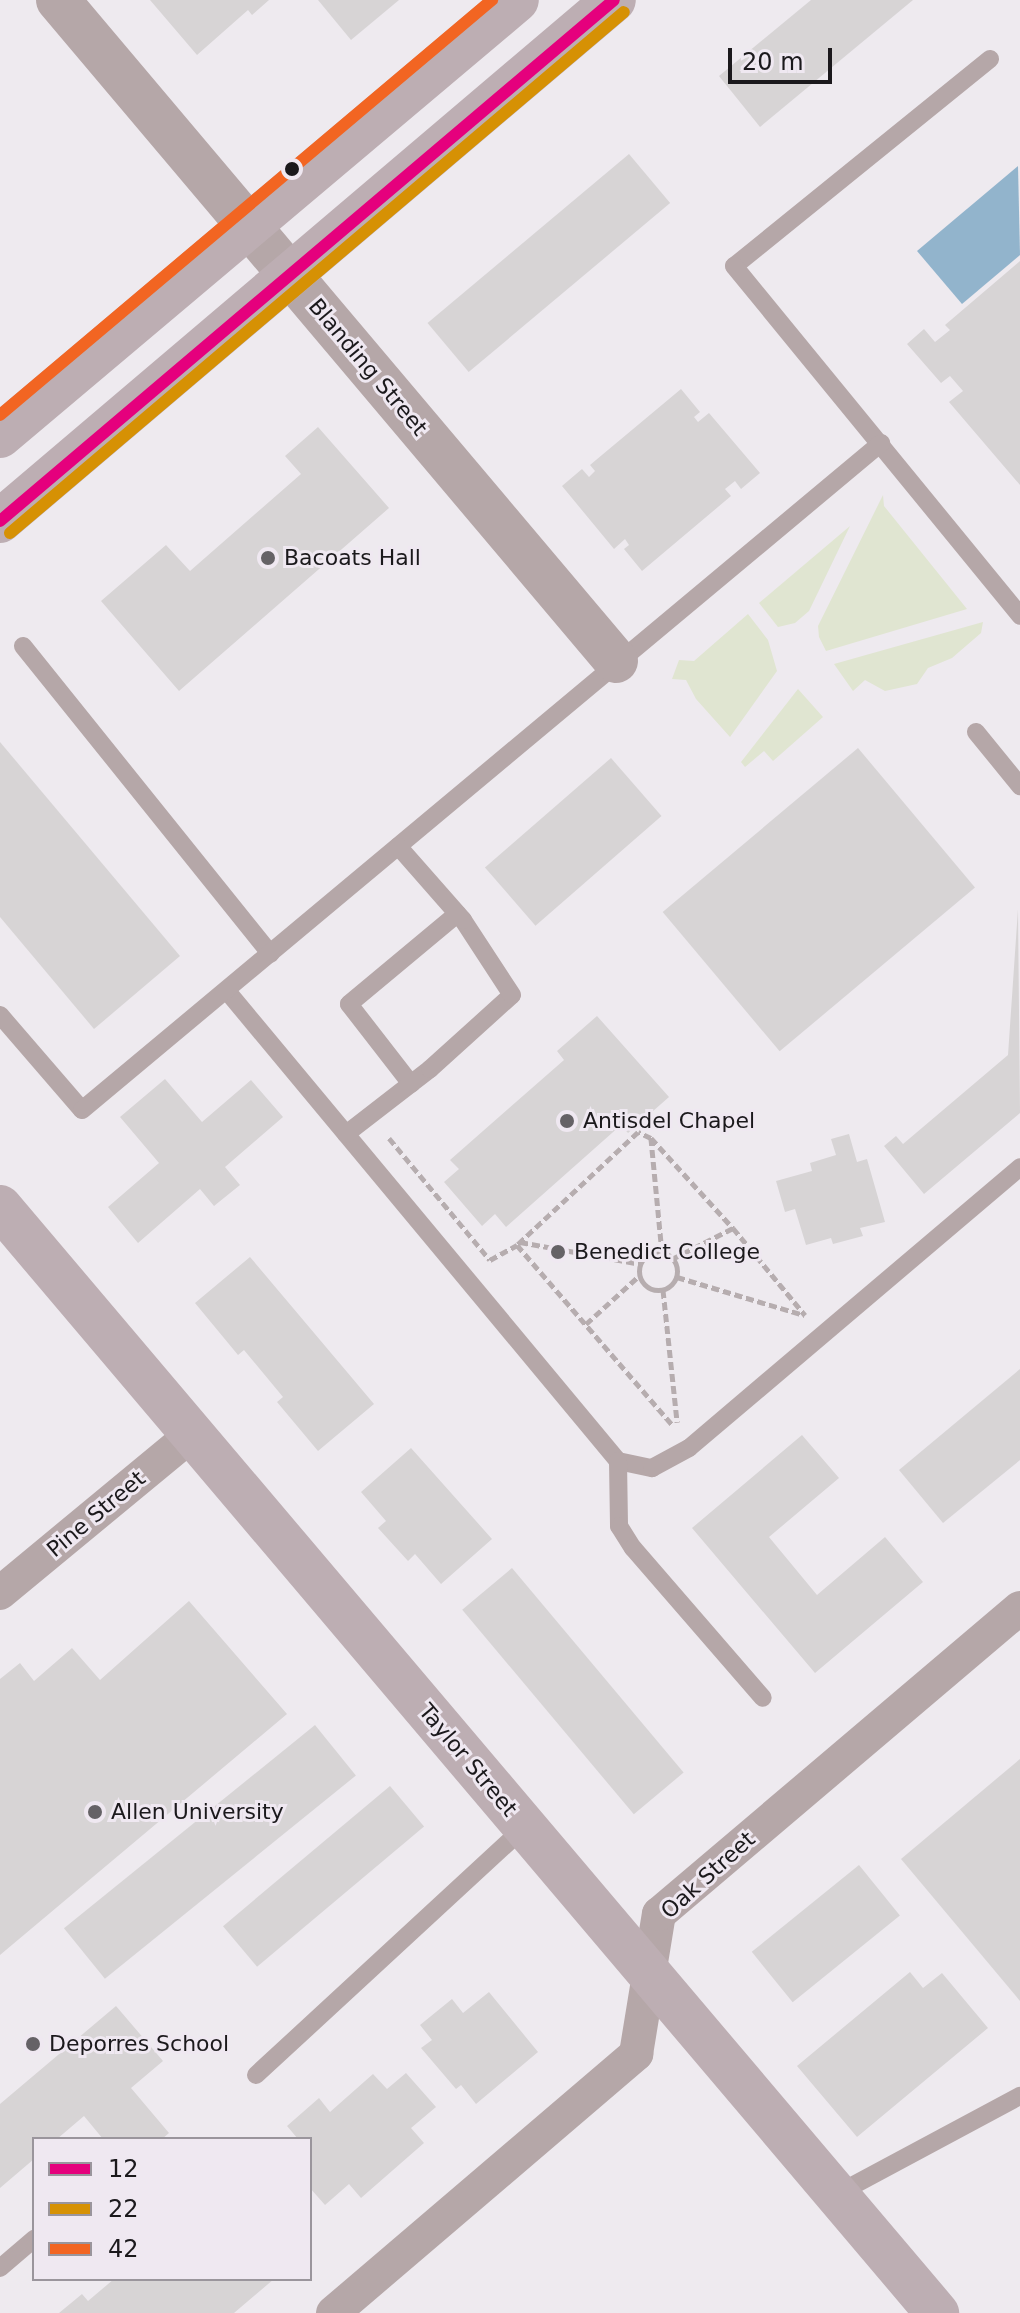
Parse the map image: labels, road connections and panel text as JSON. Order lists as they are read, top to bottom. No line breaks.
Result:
{"streets":{"main road":["Taylor Street"],"street":["Blanding Street","Pine Street","Oak Street"]},"crossings":[["Pine Street","Taylor Street"],["Taylor Street","Oak Street"]],"places":["Bacoats Hall","Antisdel Chapel","Benedict College","Allen University","Deporres School"],"lines":["transit line 12","transit line 42","transit line 22"],"legend":["12","22","42"],"scale_bar":"20 m"}
